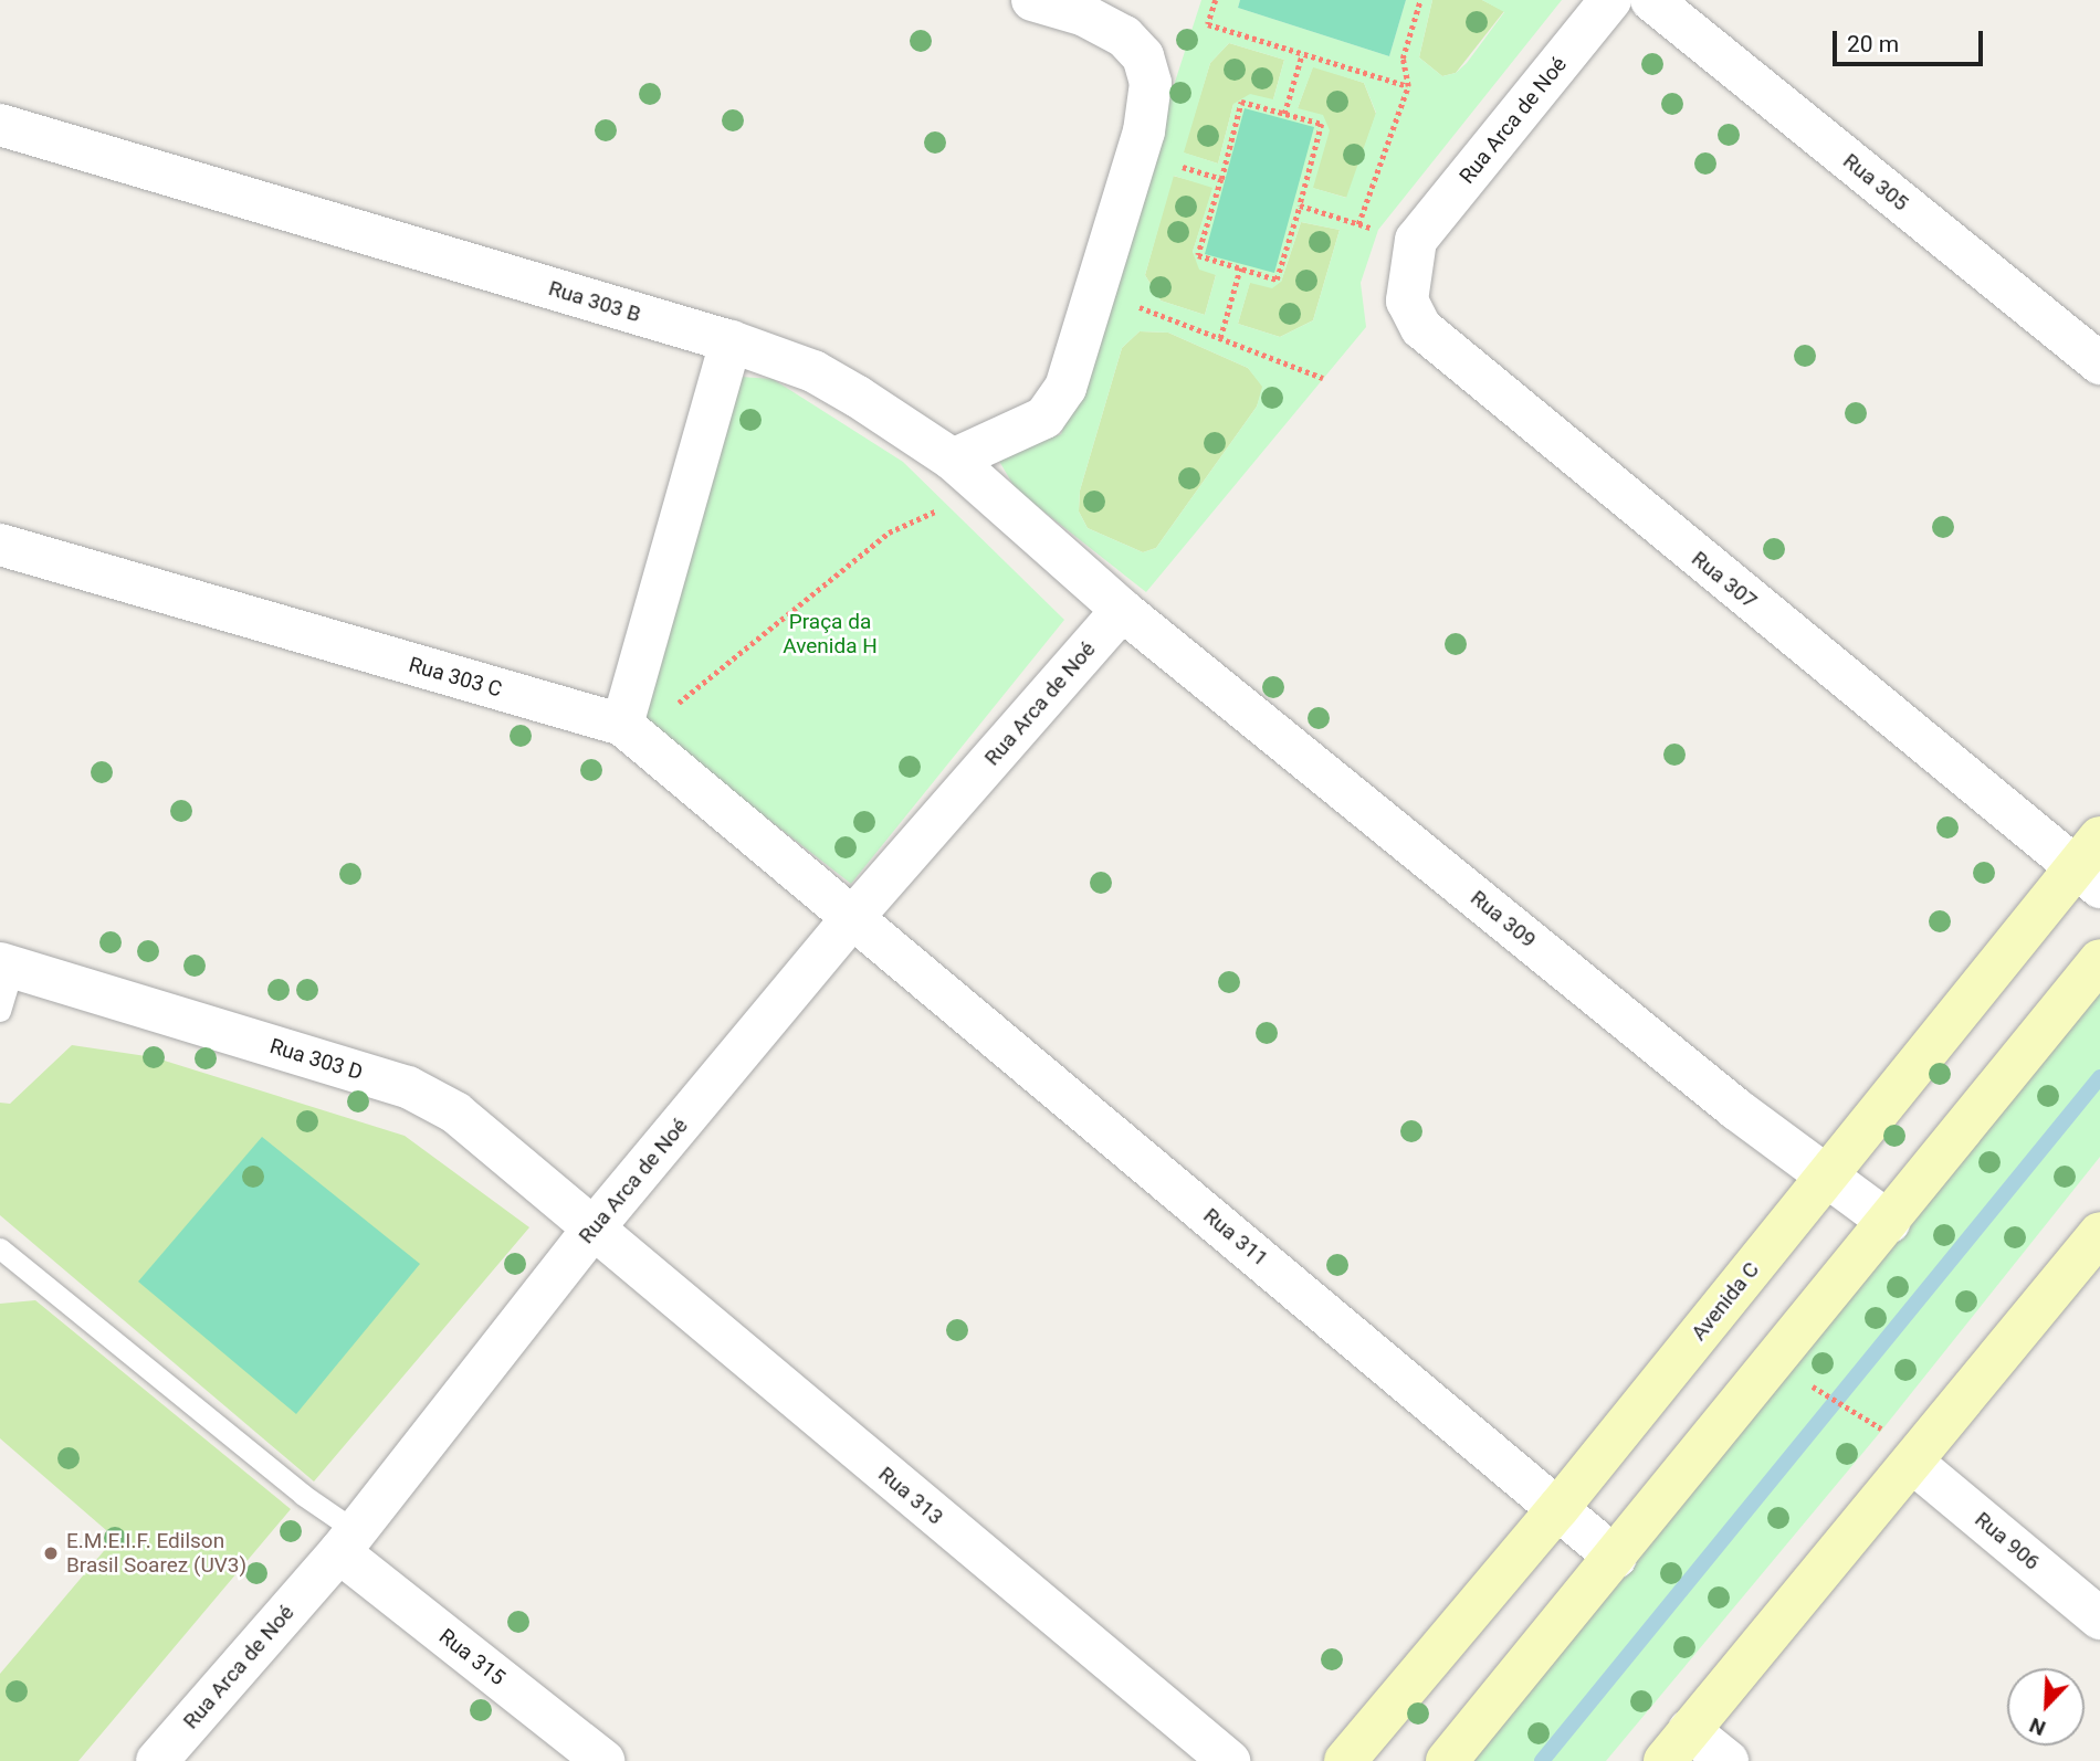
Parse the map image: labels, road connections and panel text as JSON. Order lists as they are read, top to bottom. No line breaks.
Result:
{"streets":{"street":["Rua Arca de Noé","Rua 305","Rua 303 B","Rua 307","Rua 303 C","Rua 309","Rua 303 D","Rua 311","Avenida C","Rua 313","Rua 906","Rua 315"]},"crossings":[["Rua Arca de Noé","Rua 303 B"],["Rua Arca de Noé","Rua 307"],["Rua Arca de Noé","Rua 303 C"],["Rua Arca de Noé","Rua 309"],["Rua Arca de Noé","Rua 303 D"],["Rua Arca de Noé","Rua 311"],["Rua Arca de Noé","Rua 313"],["Rua Arca de Noé","Rua 315"],["Rua 303 B","Rua 309"],["Rua 307","Avenida C"],["Rua 303 C","Rua 311"],["Rua 309","Avenida C"],["Rua 303 D","Rua 313"],["Rua 311","Avenida C"]],"parks":["Praça da Avenida H"],"places":["E.M.E.I.F. Edilson Brasil Soarez (UV3)"],"scale_bar":"20 m","north":"bottom left"}
